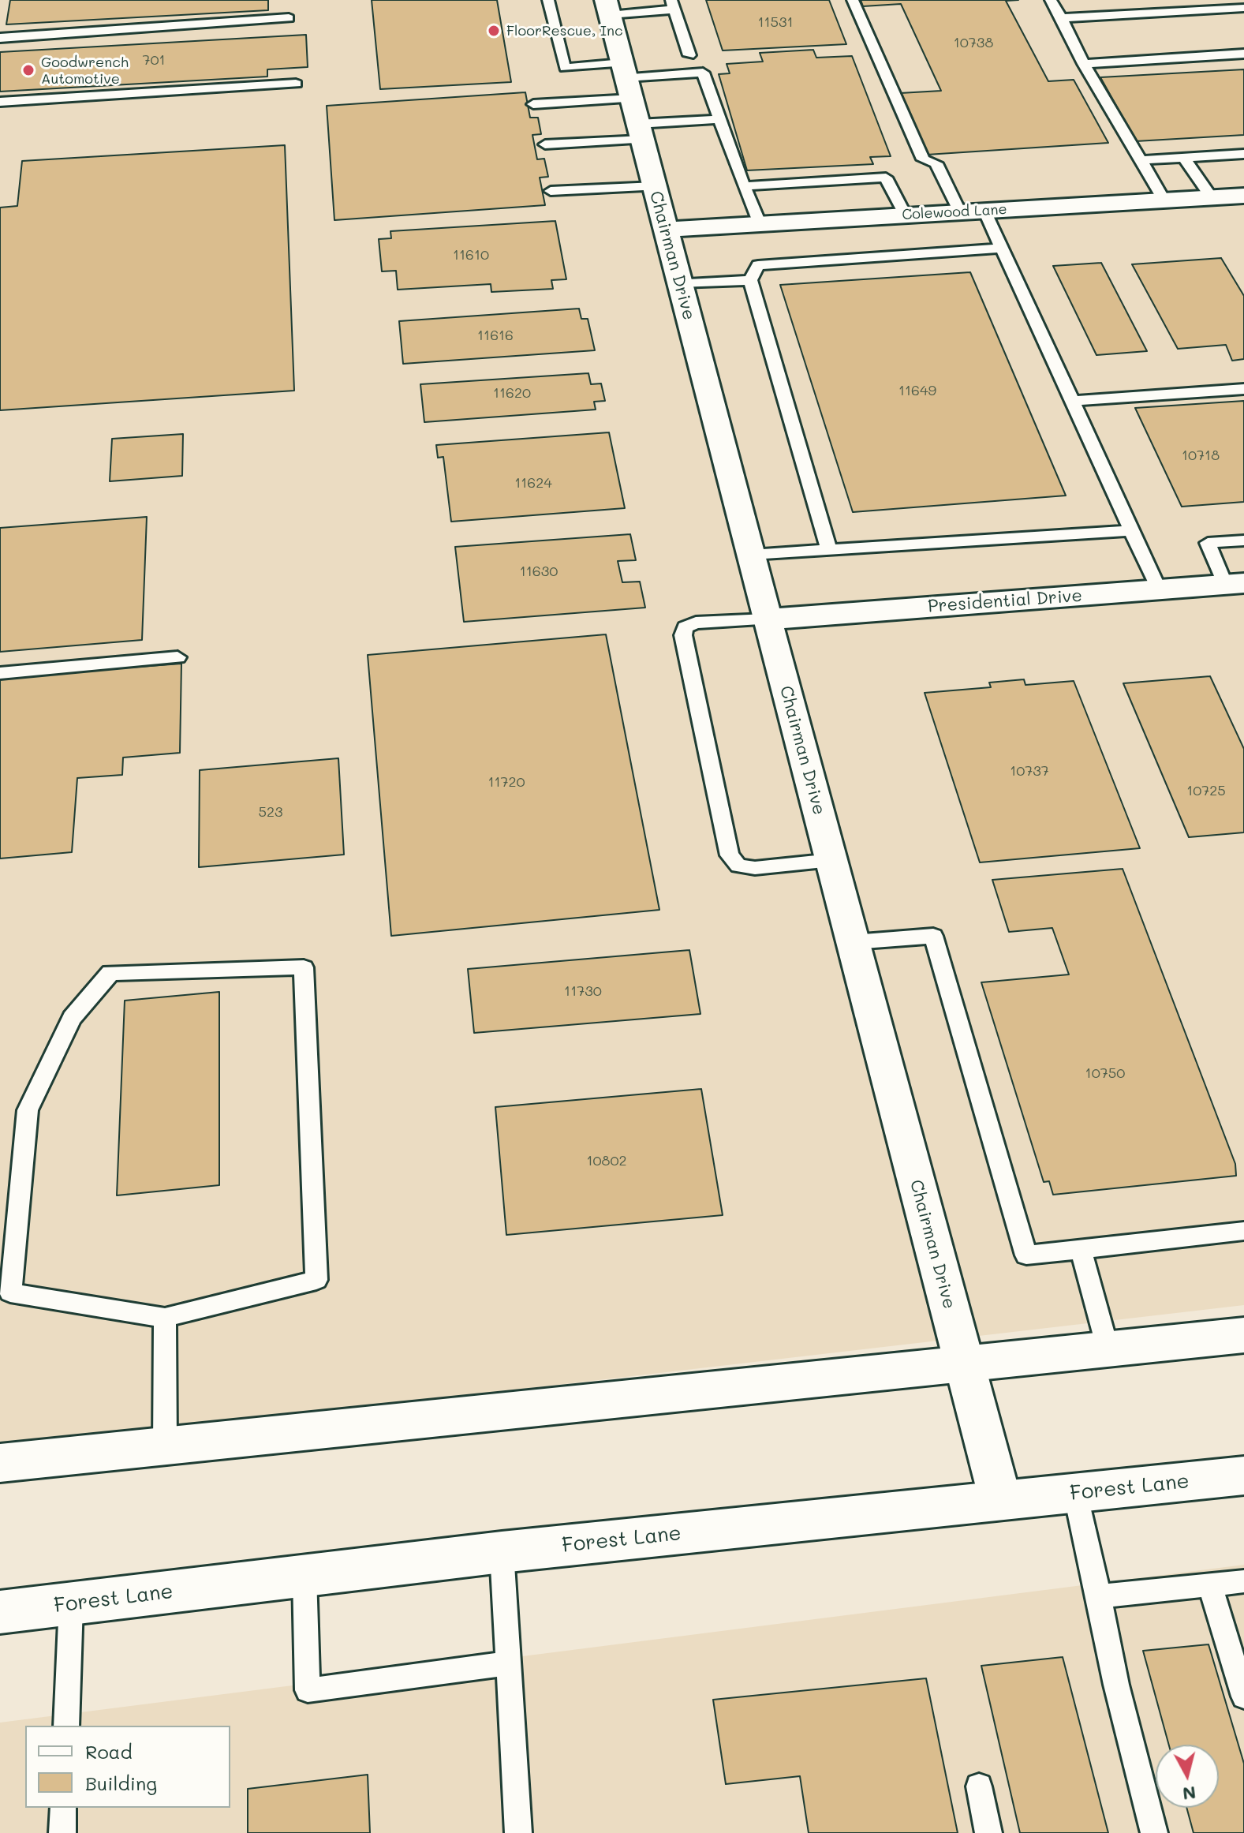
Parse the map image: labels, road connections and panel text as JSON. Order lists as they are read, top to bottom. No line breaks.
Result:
{"streets":{"street":["Colewood Lane","Chairman Drive","Presidential Drive","Forest Lane"]},"crossings":[["Colewood Lane","Chairman Drive"],["Chairman Drive","Presidential Drive"],["Chairman Drive","Forest Lane"]],"places":["FloorRescue, Inc","Goodwrench Automotive"],"house_numbers":["11531","10738","701","11610","11616","11649","11620","10718","11624","11630","10737","11720","10725","523","11730","10750","10802"],"legend":["Road","Building"],"north":"bottom"}
